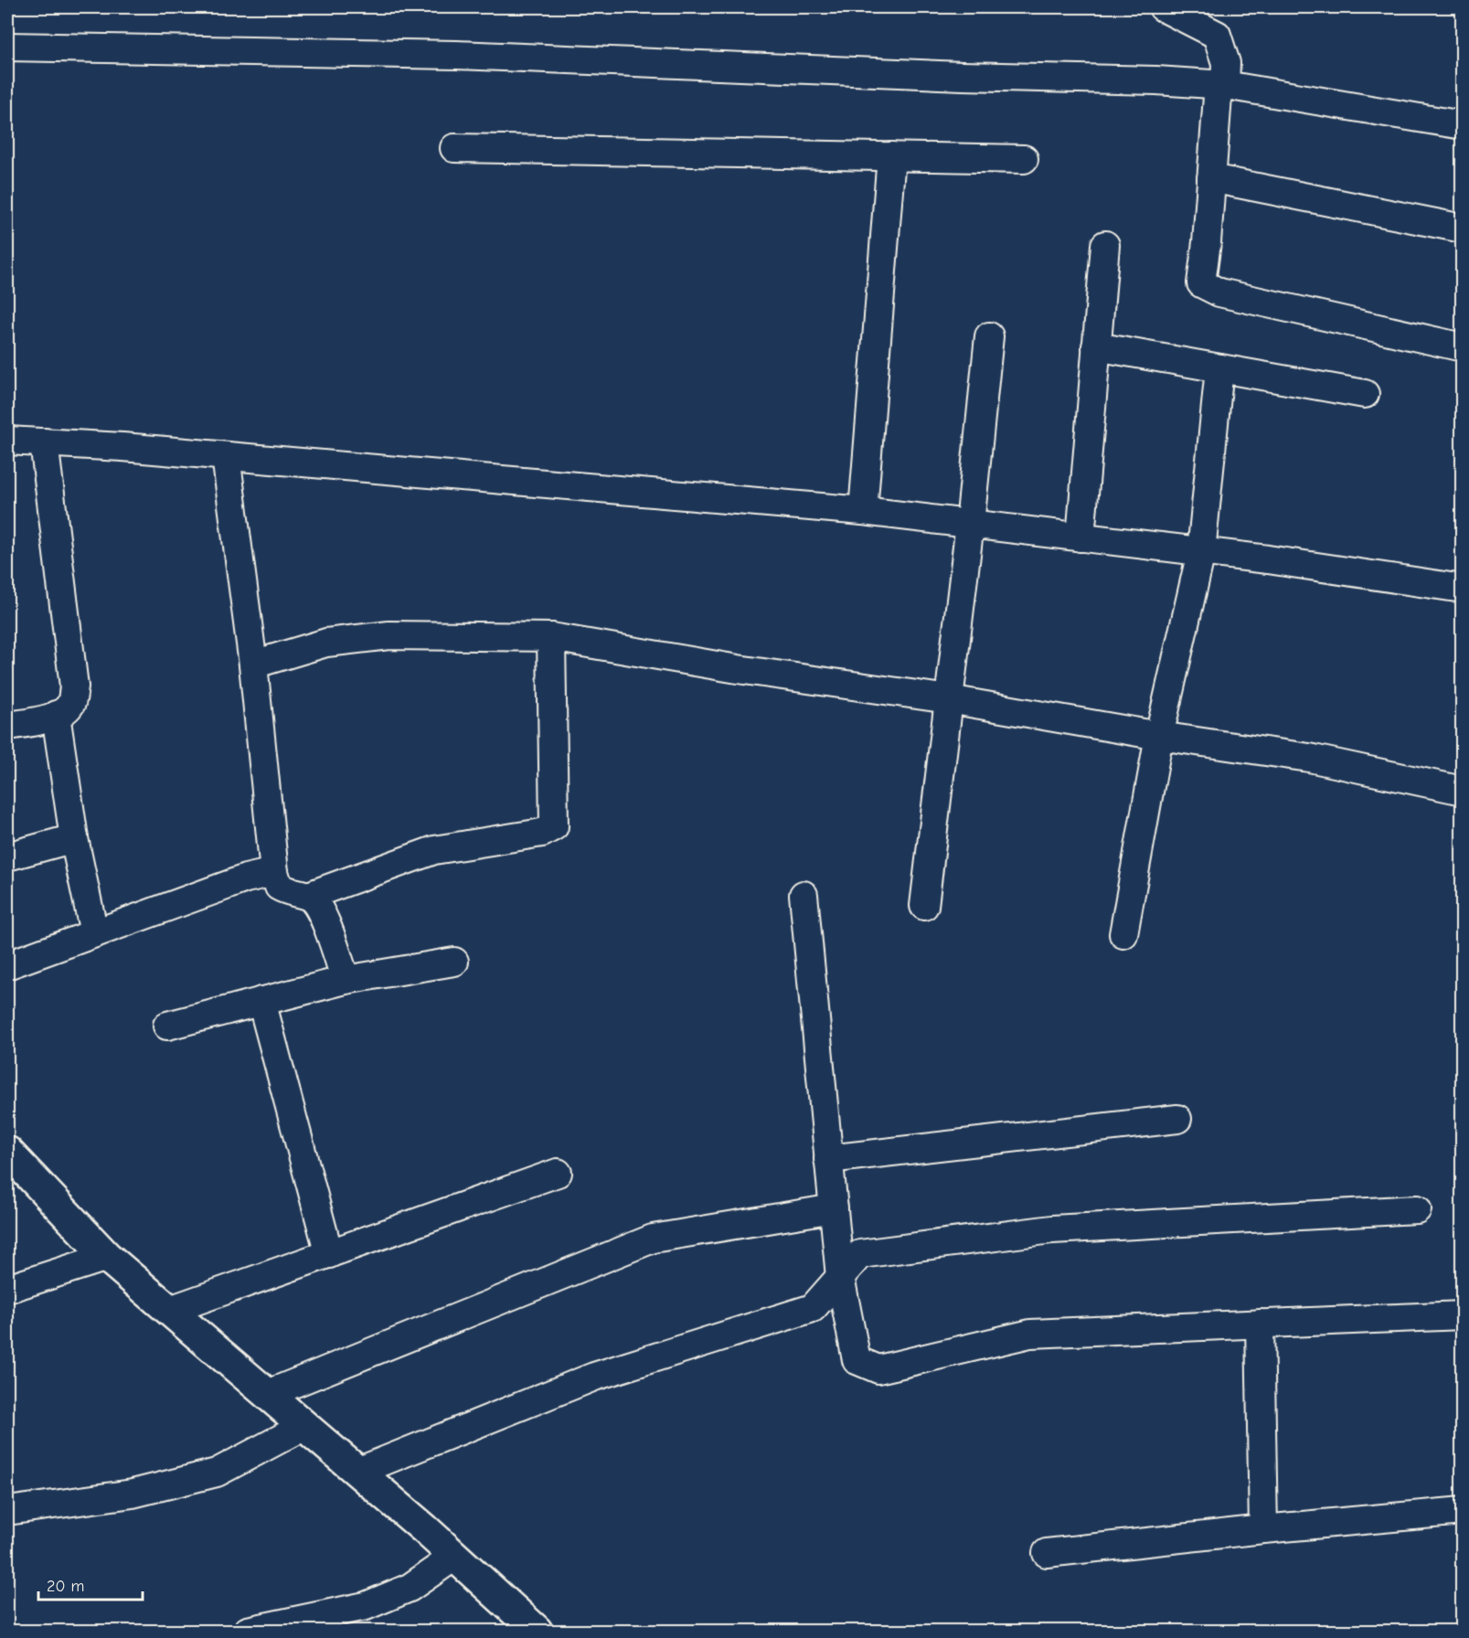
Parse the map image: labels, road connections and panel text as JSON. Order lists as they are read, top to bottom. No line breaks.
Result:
{"scale_bar":"20 m"}
